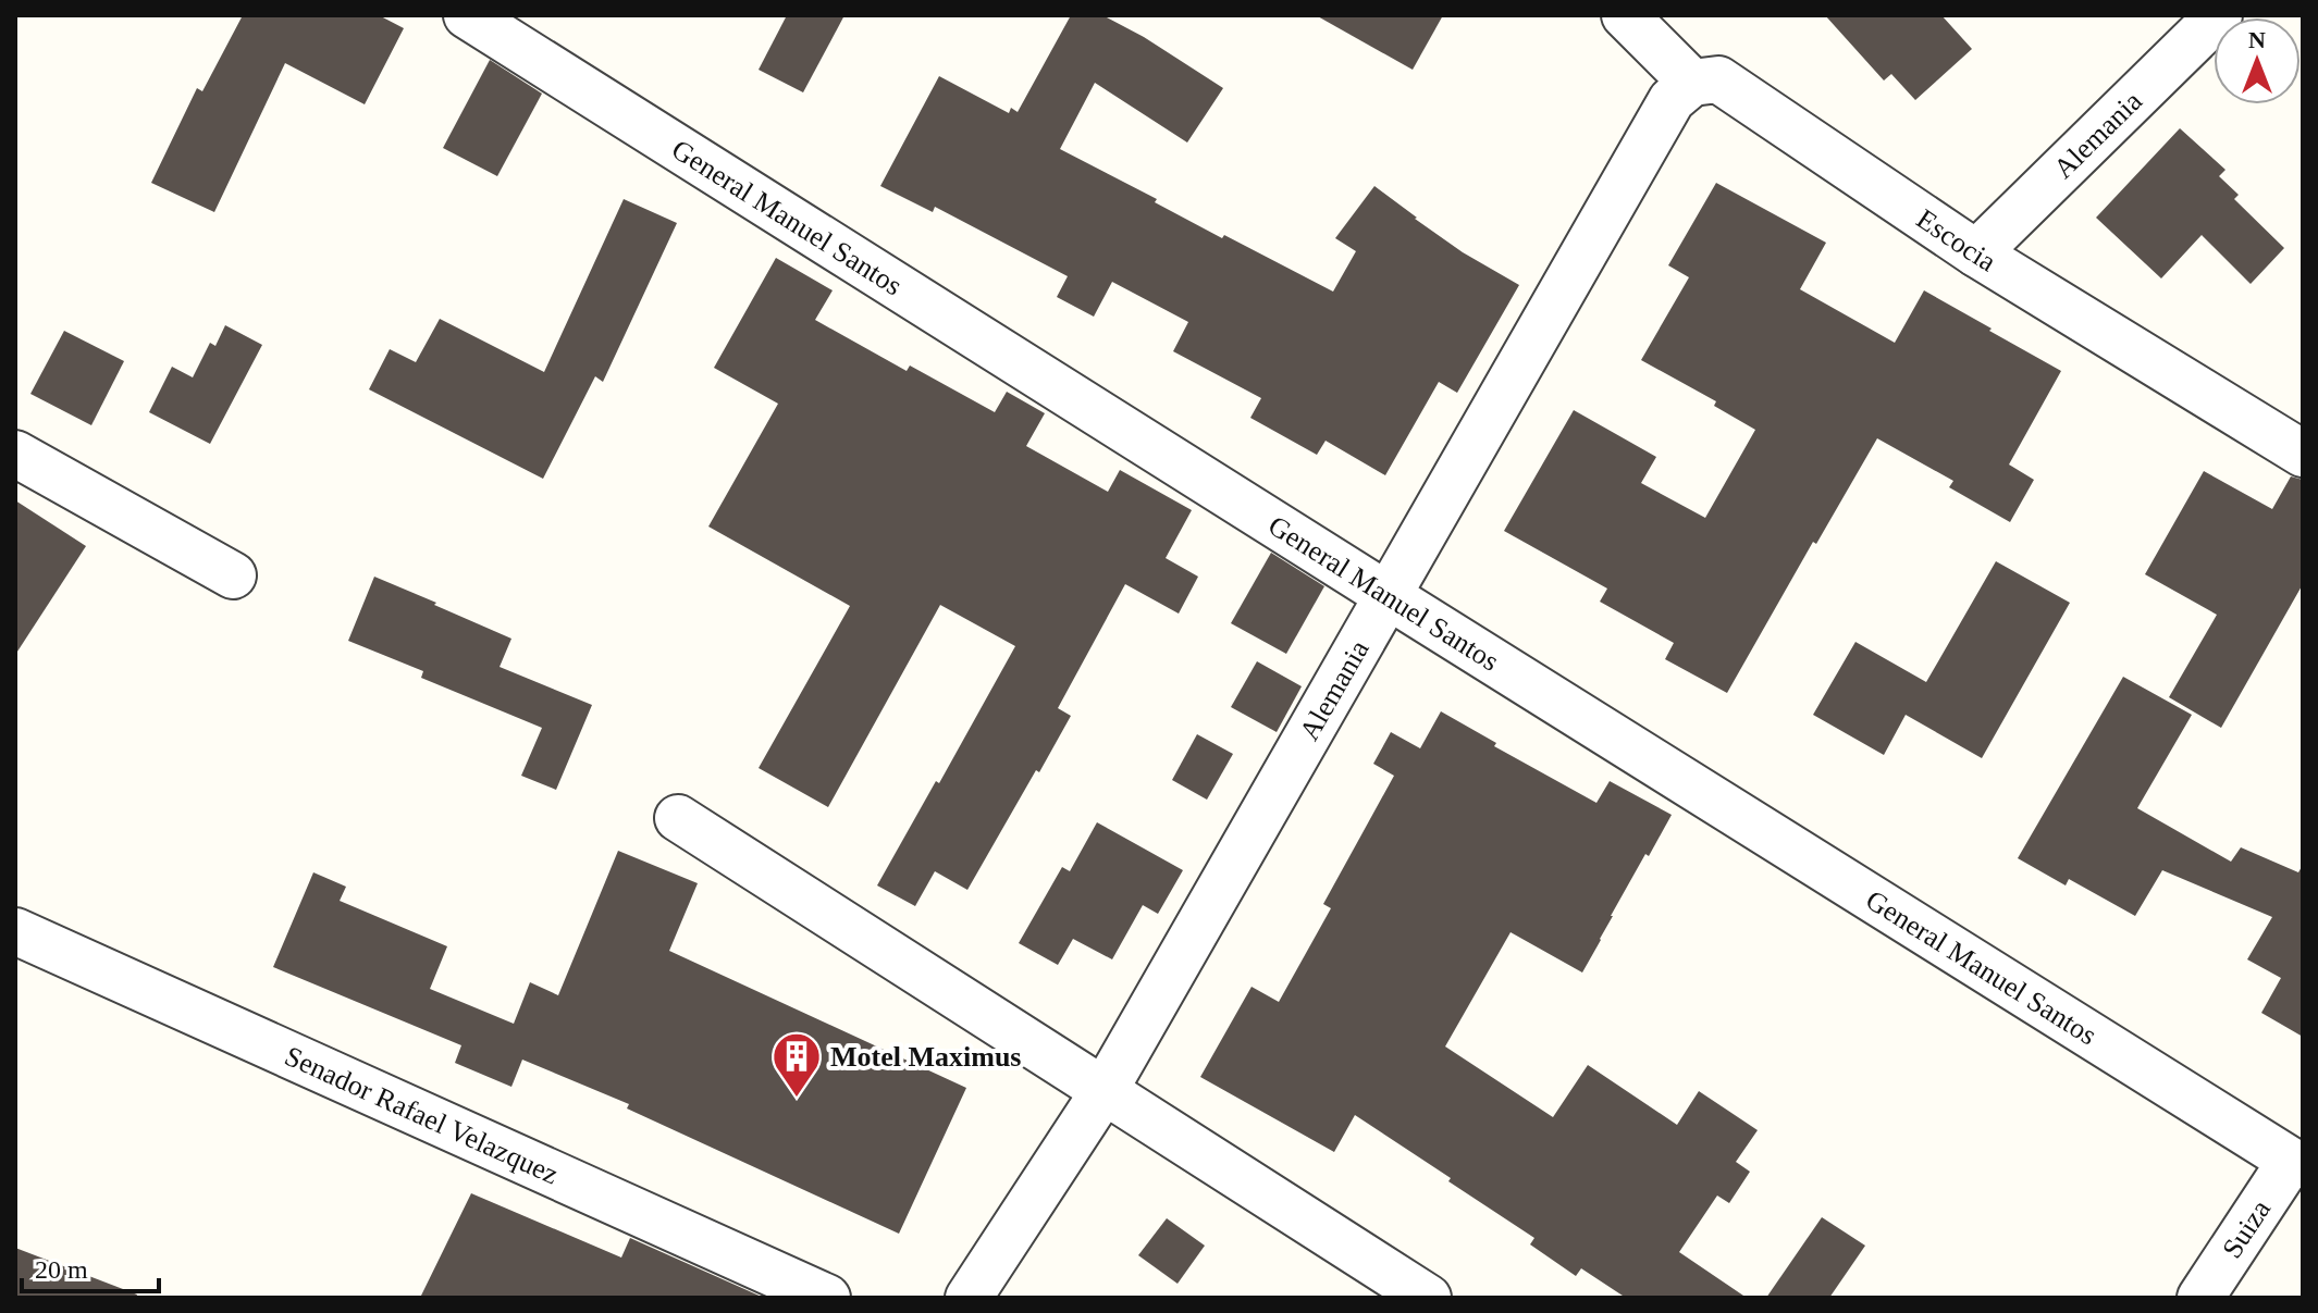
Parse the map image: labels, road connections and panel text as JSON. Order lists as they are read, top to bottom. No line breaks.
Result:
{"streets":{"street":["Alemania","General Manuel Santos","Escocia","Senador Rafael Velazquez","Suiza"]},"crossings":[["Alemania","General Manuel Santos"],["Alemania","Escocia"],["General Manuel Santos","Suiza"]],"places":{"building":["Motel Maximus"]},"scale_bar":"20 m","north":"top"}
